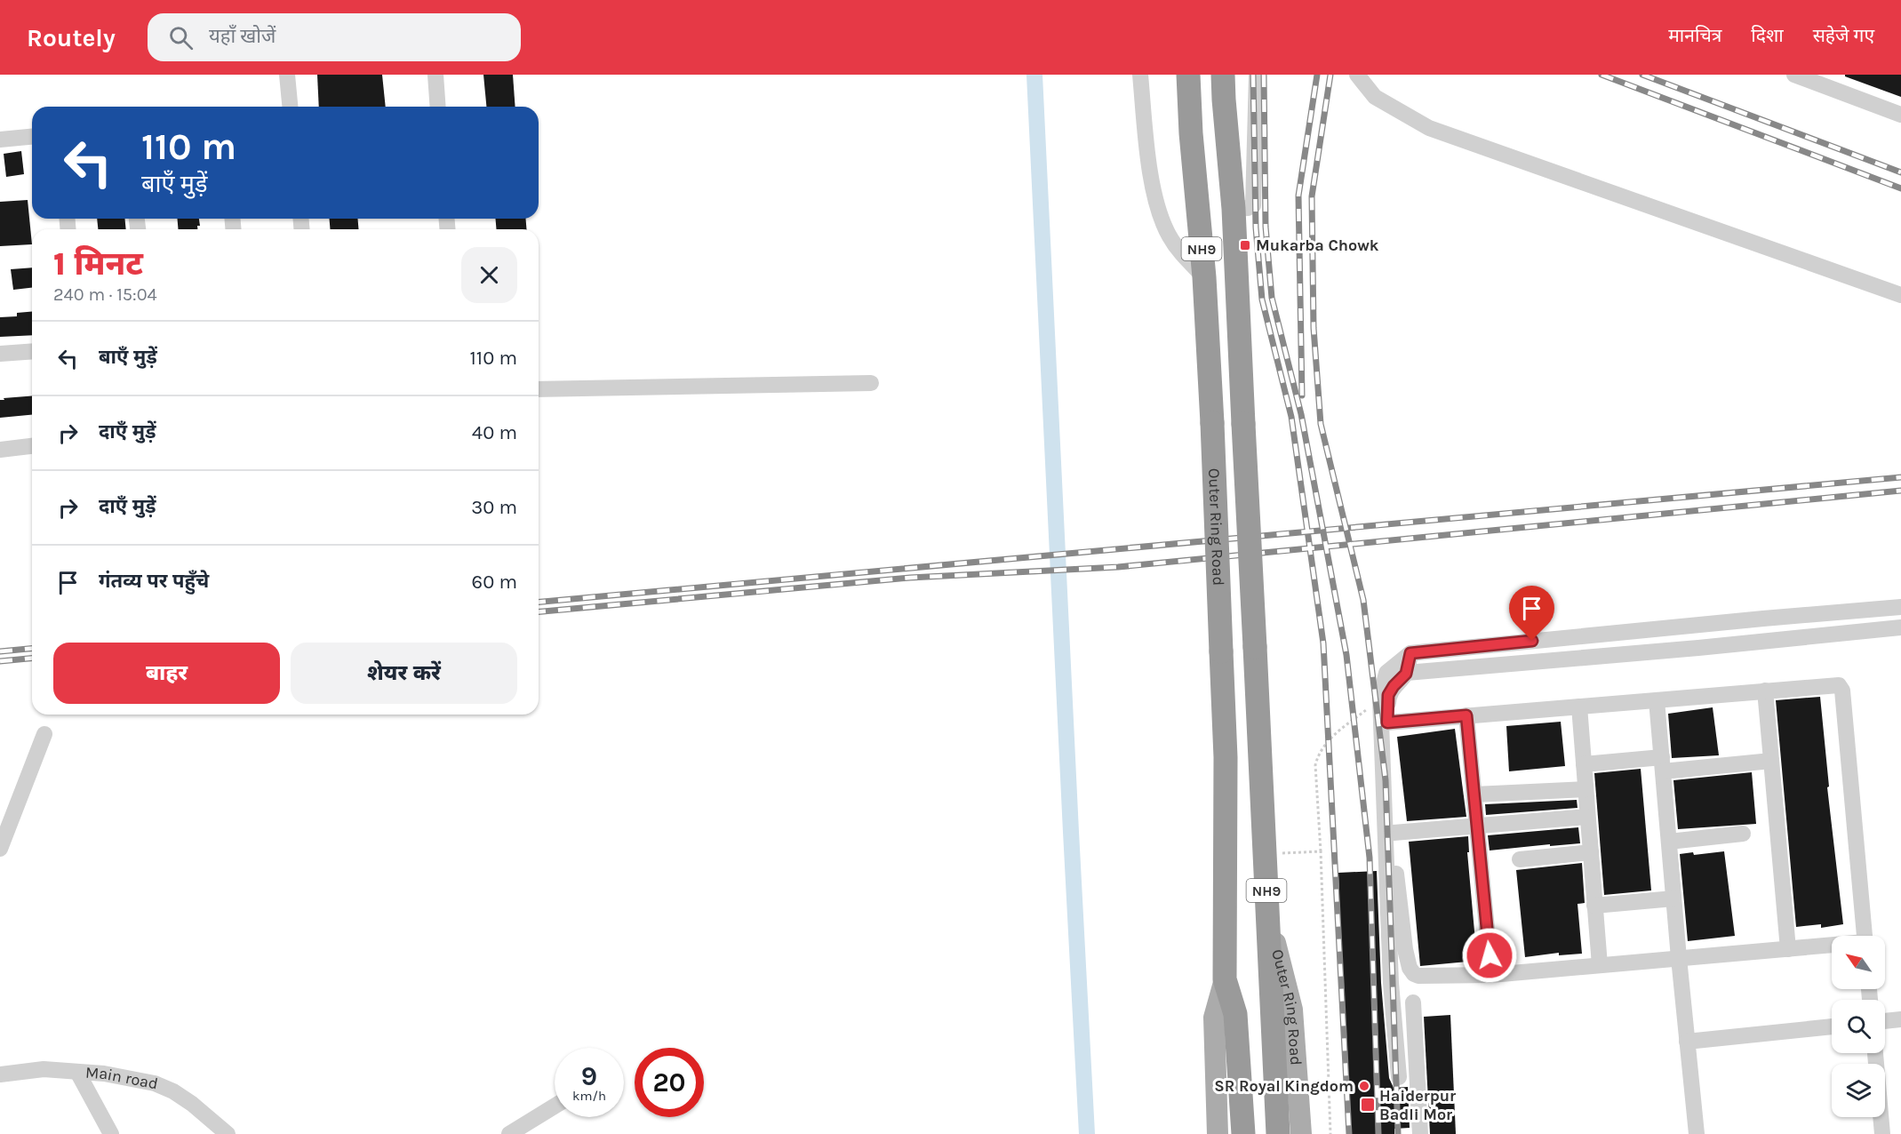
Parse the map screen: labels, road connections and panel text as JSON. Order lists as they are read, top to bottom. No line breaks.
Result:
{"streets":{"highway":["NH9","Outer Ring Road"],"street":["Main road"]},"places":{"transit":["Mukarba Chowk","Haiderpur Badli Mor"],"other":["SR Royal Kingdom"]},"north":"top left","page":{"header":"Routely","search":"यहाँ खोजें","nav":["मानचित्र","दिशा","सहेजे गए"],"turn":["110 m","बाएँ मुड़ें"],"heading":["1 मिनट","240 m · 15:04"],"list":[{"name":"बाएँ मुड़ें","value":"110 m"},{"name":"दाएँ मुड़ें","value":"40 m"},{"name":"दाएँ मुड़ें","value":"30 m"},{"name":"गंतव्य पर पहुँचे","value":"60 m"}],"buttons":["बाहर","शेयर करें"],"speed":"9 km/h","limit":"20"}}
